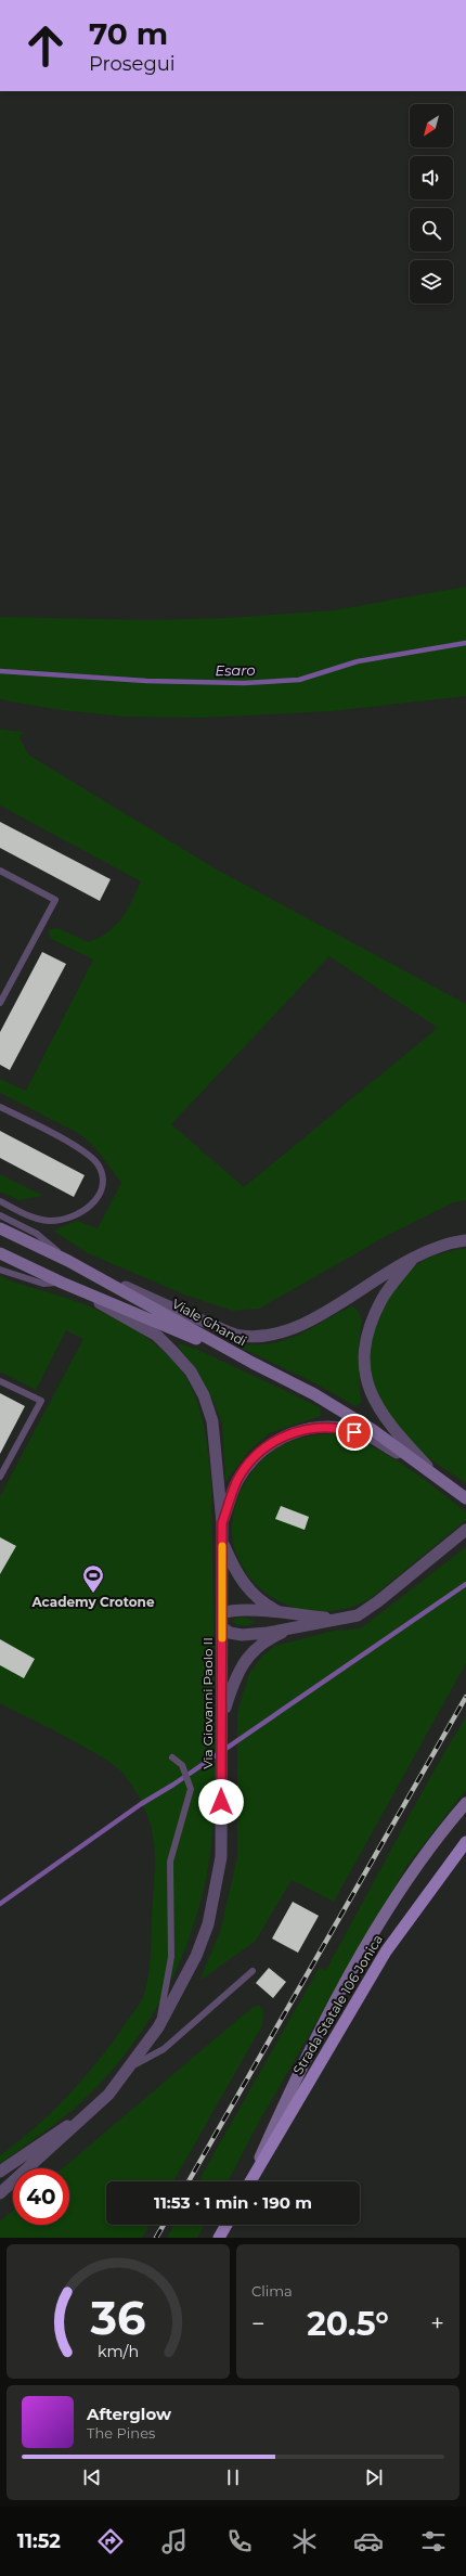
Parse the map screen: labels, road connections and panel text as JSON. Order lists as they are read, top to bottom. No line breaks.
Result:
{"streets":{"main road":["Viale Ghandi","Strada Statale 106 Jonica"],"street":["Via Giovanni Paolo II"]},"water":["Esaro"],"places":{"sports":["Academy Crotone"]},"north":"bottom left","page":{"turn":["70 m","Prosegui"],"limit":"40","trip":"11:53 · 1 min · 190 m","tile":"Clima","heat":["−","20.5°","+"],"song":["Afterglow","The Pines"],"tabs":"11:52","gauge":["36","km/h"]}}
